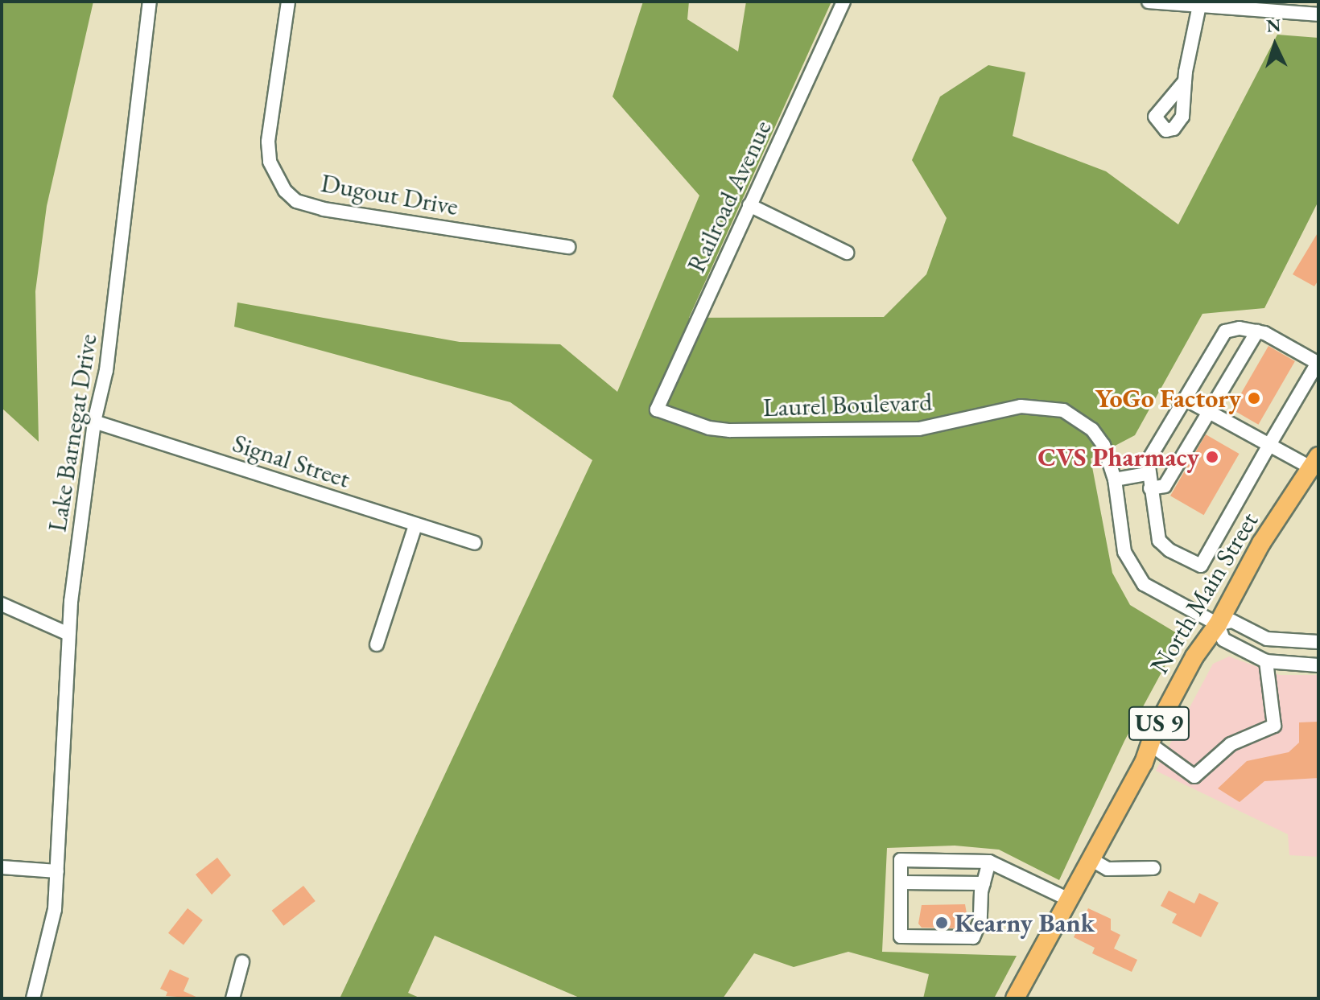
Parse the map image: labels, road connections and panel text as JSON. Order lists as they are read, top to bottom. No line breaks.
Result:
{"streets":{"highway":["North Main Street","US 9"],"street":["Dugout Drive","Railroad Avenue","Laurel Boulevard","Lake Barnegat Drive","Signal Street"]},"crossings":[["Railroad Avenue","Laurel Boulevard"],["Laurel Boulevard","North Main Street"],["Lake Barnegat Drive","Signal Street"]],"places":["YoGo Factory","CVS Pharmacy","Kearny Bank"],"north":"top"}
